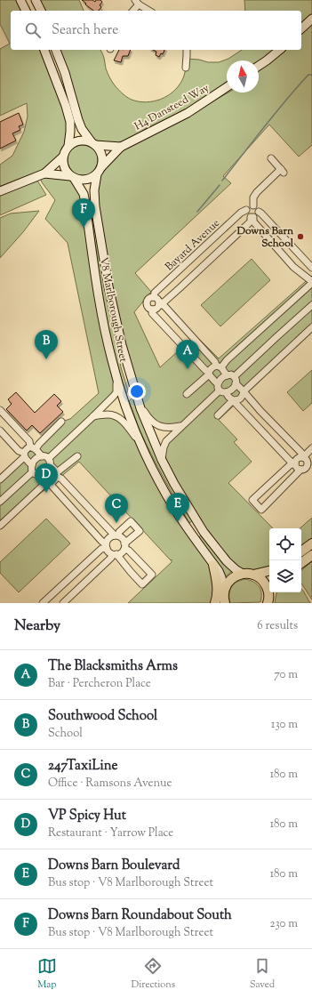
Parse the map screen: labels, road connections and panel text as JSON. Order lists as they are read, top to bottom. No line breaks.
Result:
{"streets":{"main road":["H4 Dansteed Way","V8 Marlborough Street"],"street":["Bayard Avenue"]},"crossings":[["H4 Dansteed Way","V8 Marlborough Street"]],"places":["Downs Barn School"],"north":"top","page":{"search":"Search here","pins":["F","B","A","D","E","C"],"heading":["Nearby","6 results"],"list":[{"mark":"A","name":"The Blacksmiths Arms","note":"Bar · Percheron Place","value":"70 m"},{"mark":"B","name":"Southwood School","note":"School","value":"130 m"},{"mark":"C","name":"247TaxiLine","note":"Office · Ramsons Avenue","value":"180 m"},{"mark":"D","name":"VP Spicy Hut","note":"Restaurant · Yarrow Place","value":"180 m"},{"mark":"E","name":"Downs Barn Boulevard","note":"Bus stop · V8 Marlborough Street","value":"180 m"},{"mark":"F","name":"Downs Barn Roundabout South","note":"Bus stop · V8 Marlborough Street","value":"230 m"}],"nav":["Map","Directions","Saved"]}}
